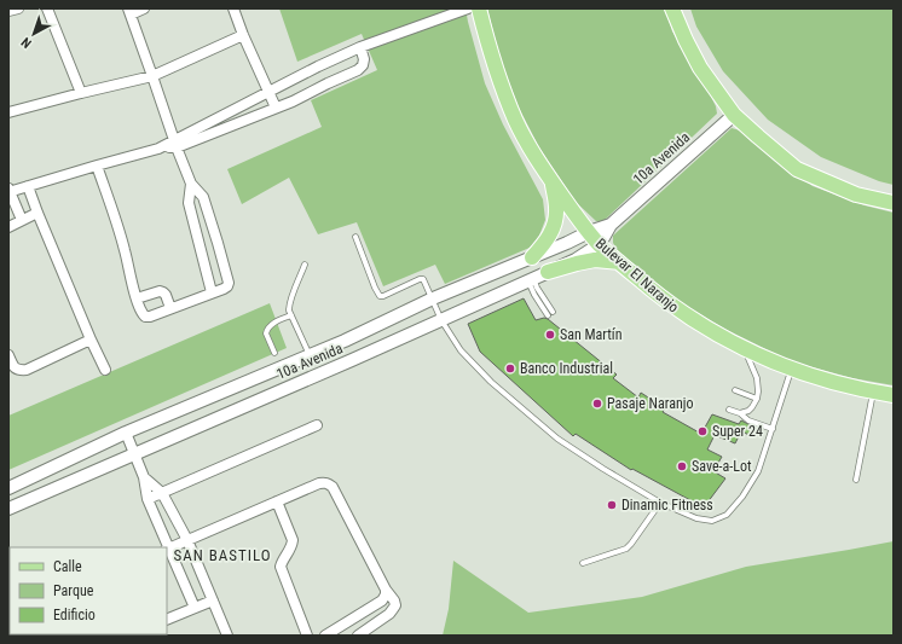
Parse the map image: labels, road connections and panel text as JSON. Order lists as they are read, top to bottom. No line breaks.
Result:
{"streets":{"main road":["Bulevar El Naranjo"],"street":["10a Avenida"]},"crossings":[["10a Avenida","Bulevar El Naranjo"]],"districts":["SAN BASTILO"],"places":["San Martín","Banco Industrial","Pasaje Naranjo","Super 24","Save-a-Lot","Dinamic Fitness"],"legend":["Calle","Parque","Edificio"],"north":"bottom left"}
